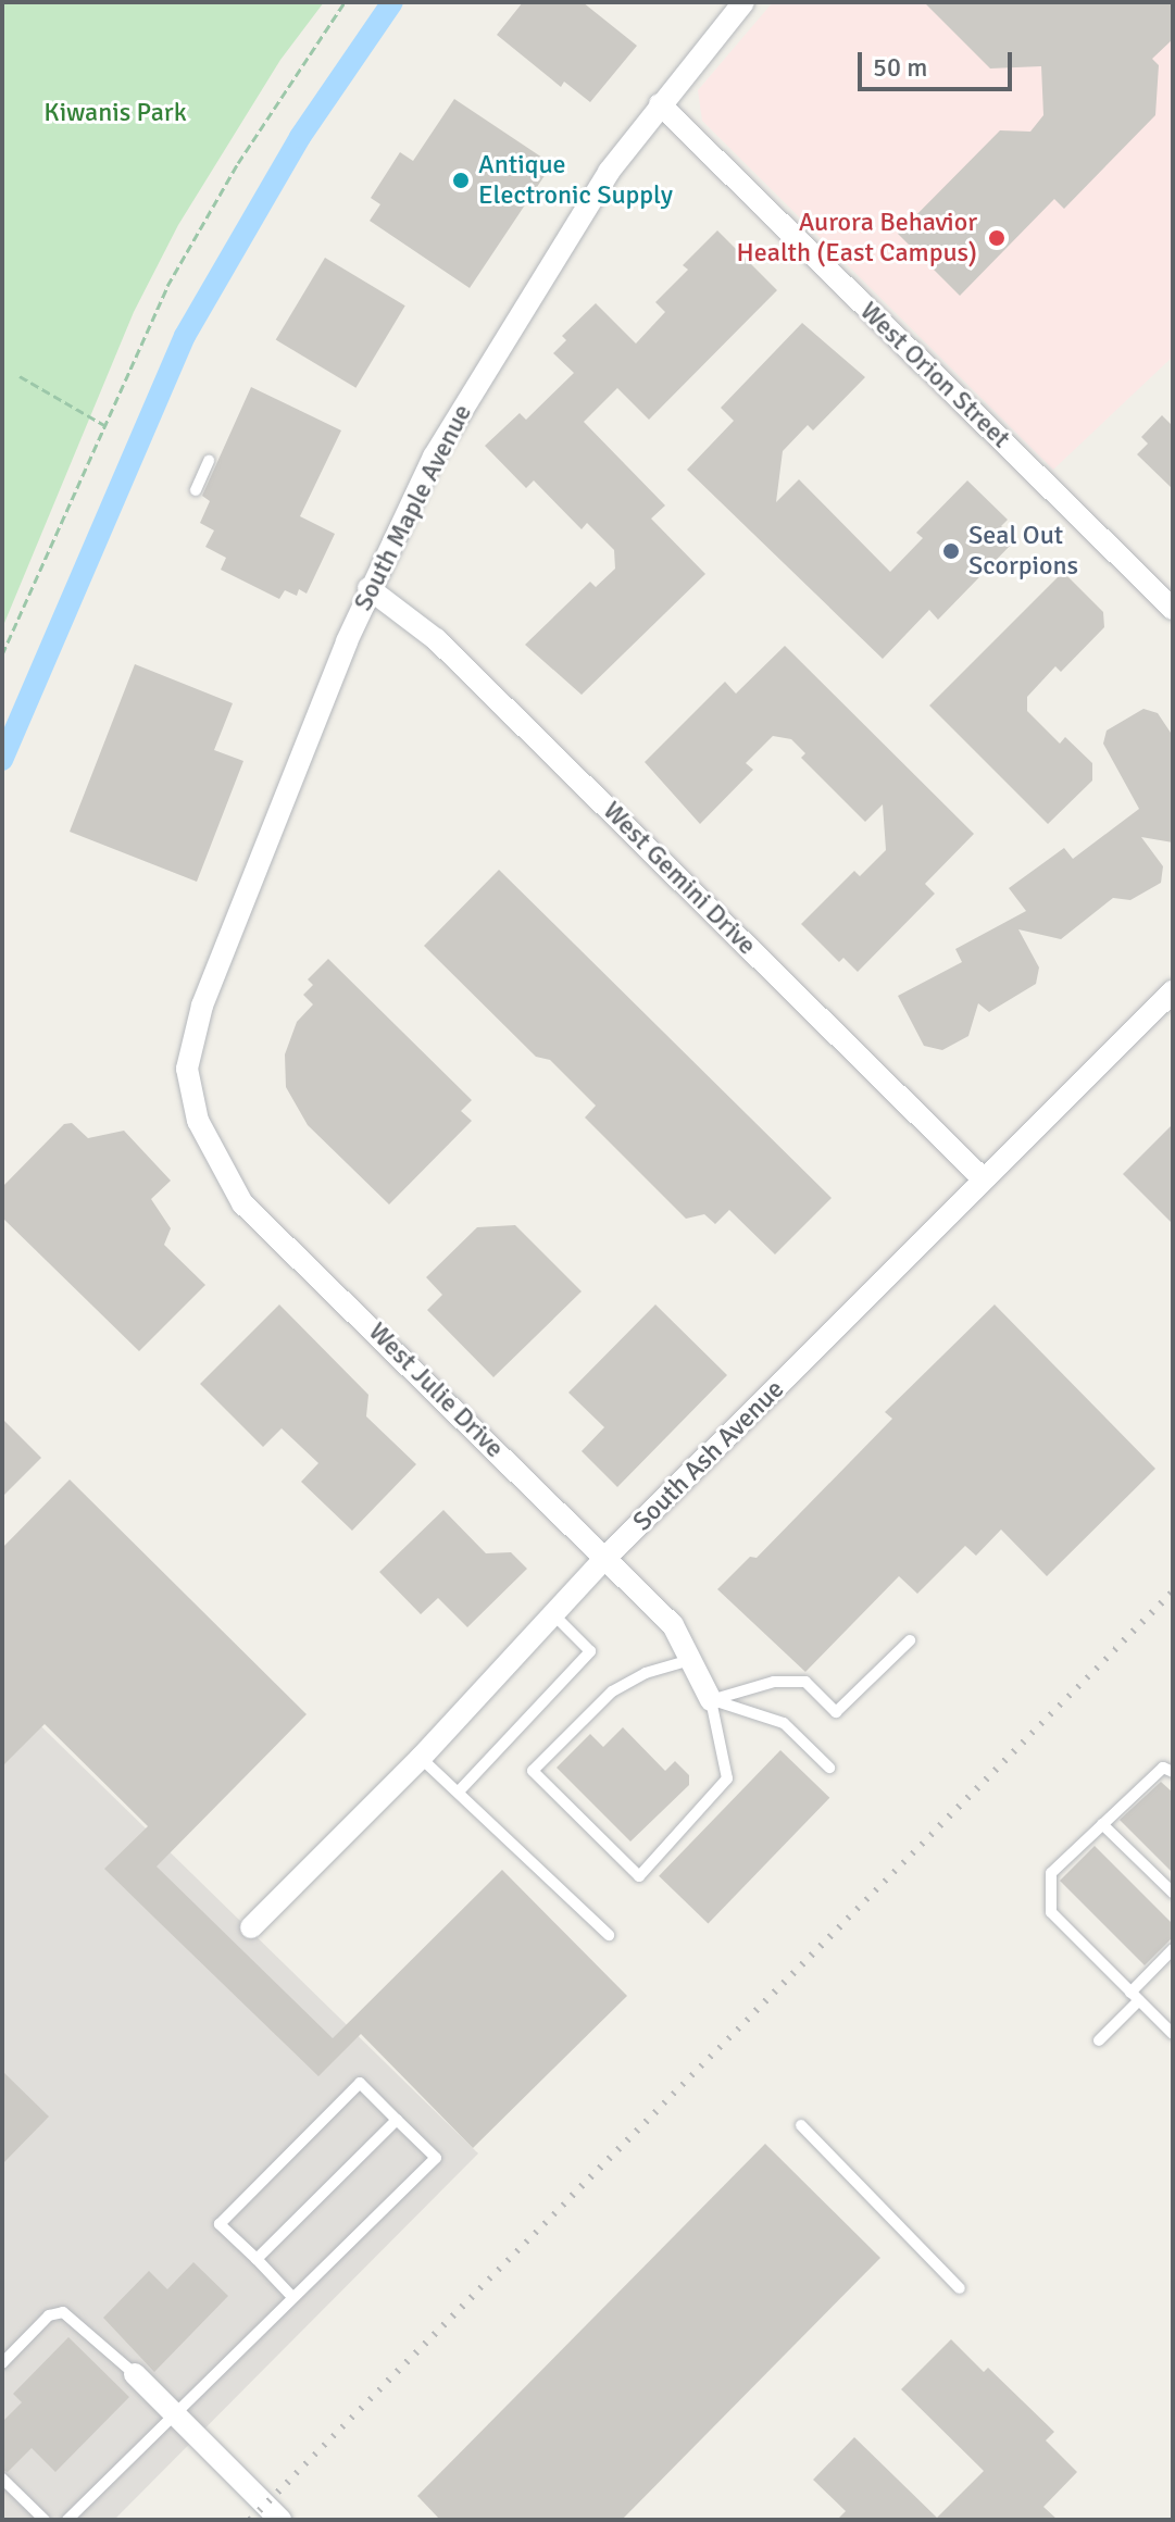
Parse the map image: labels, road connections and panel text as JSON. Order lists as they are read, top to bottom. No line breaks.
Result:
{"streets":{"street":["West Orion Street","South Maple Avenue","West Gemini Drive","West Julie Drive","South Ash Avenue"]},"crossings":[["West Orion Street","South Maple Avenue"],["South Maple Avenue","West Gemini Drive"],["South Maple Avenue","West Julie Drive"],["West Gemini Drive","South Ash Avenue"],["West Julie Drive","South Ash Avenue"]],"parks":["Kiwanis Park"],"places":["Antique Electronic Supply","Aurora Behavior Health (East Campus)","Seal Out Scorpions"],"scale_bar":"50 m"}
